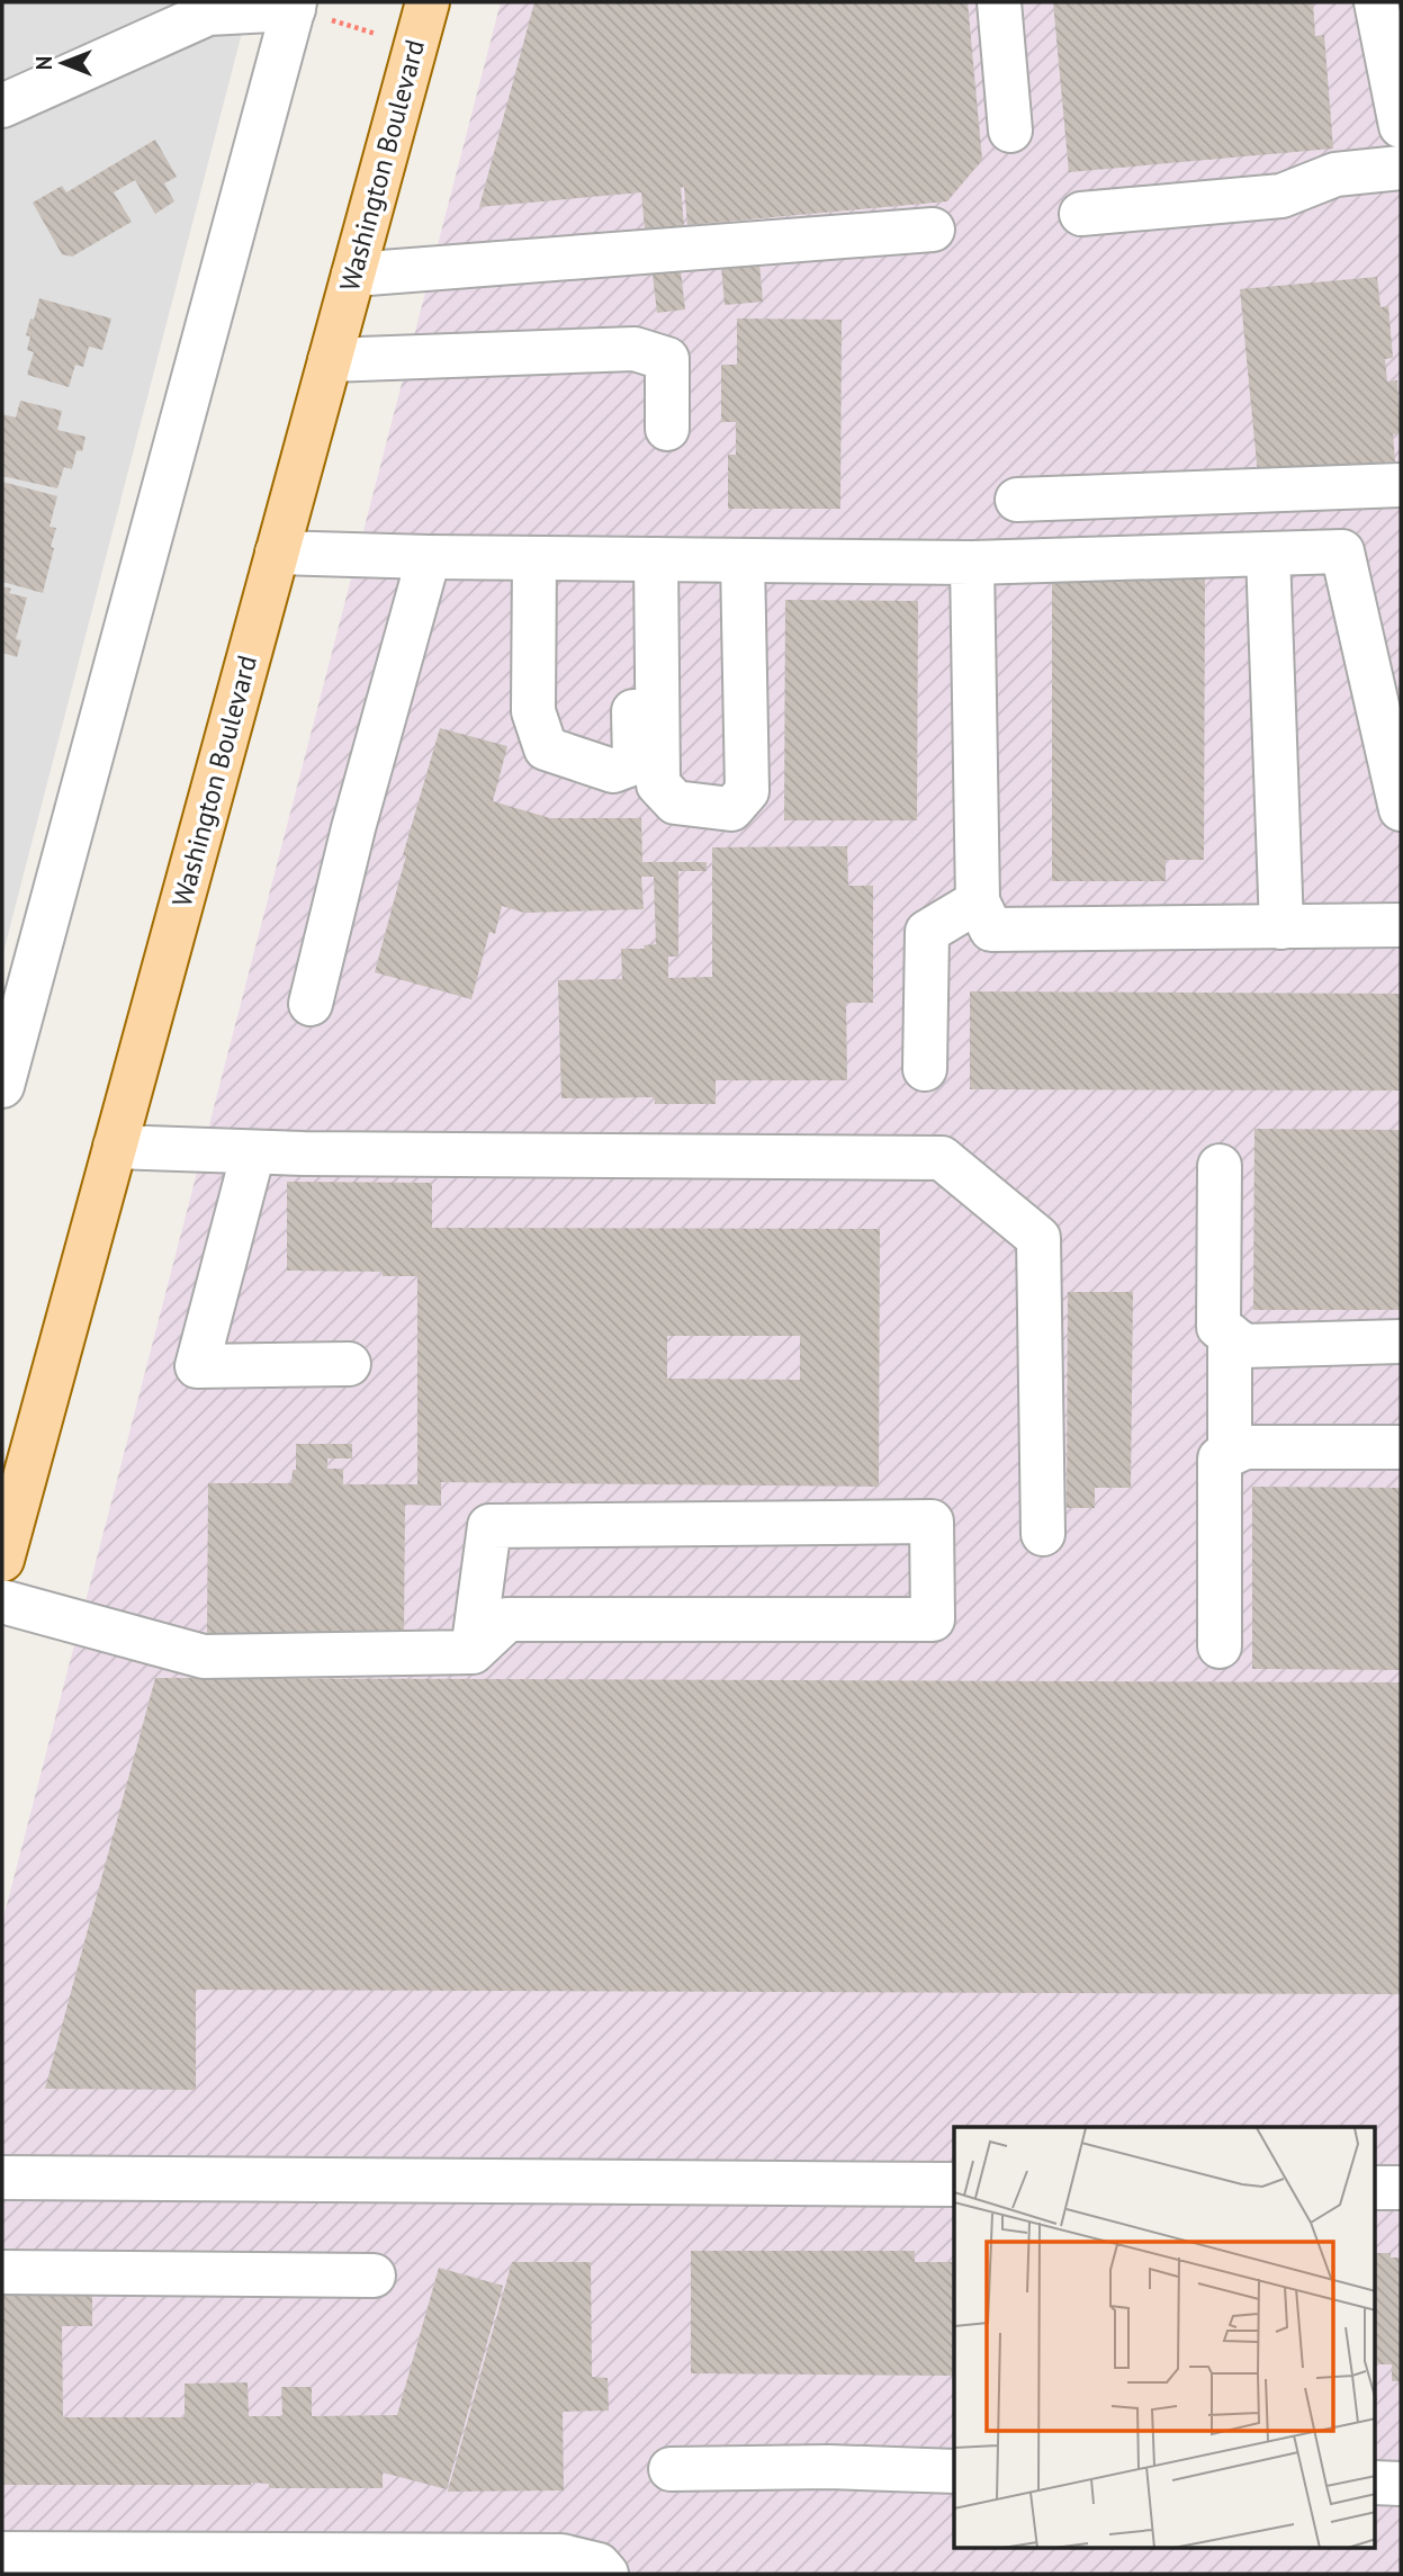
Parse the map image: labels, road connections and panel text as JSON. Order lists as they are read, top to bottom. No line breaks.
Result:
{"streets":{"main road":["Washington Boulevard"]},"north":"left"}
